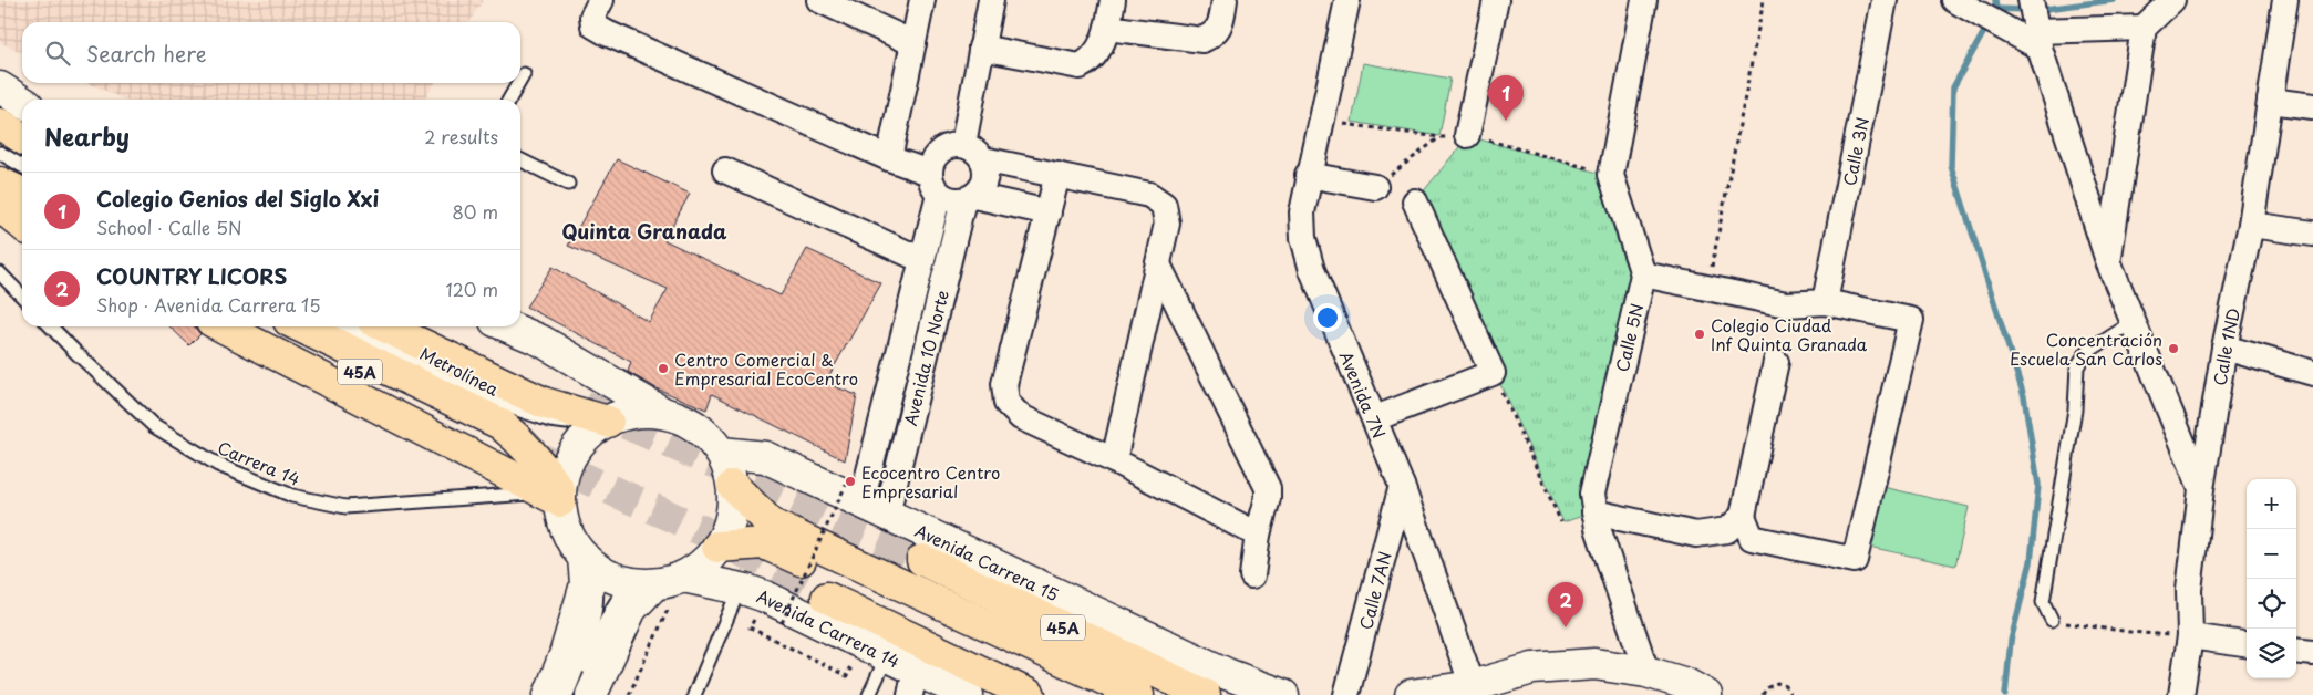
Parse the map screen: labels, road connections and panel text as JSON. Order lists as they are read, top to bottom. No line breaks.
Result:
{"streets":{"highway":["45A"],"street":["Calle 3N","Calle 5N","Calle 1ND","Avenida 10 Norte","Avenida 7N","Avenida Carrera 15","Calle 7AN","Avenida Carrera 14"],"lane":["Metrolínea","Carrera 14"]},"crossings":[["Avenida 10 Norte","Avenida Carrera 15"],["Metrolínea","Carrera 14"],["Metrolínea","Avenida Carrera 15"],["Metrolínea","Avenida Carrera 14"],["Avenida 7N","Calle 7AN"],["Carrera 14","Avenida Carrera 15"],["Carrera 14","Avenida Carrera 14"],["Avenida Carrera 15","Avenida Carrera 14"]],"districts":["Quinta Granada"],"places":["Colegio Ciudad Inf Quinta Granada","Concentración Escuela San Carlos","Centro Comercial & Empresarial EcoCentro","Ecocentro Centro Empresarial"],"page":{"search":"Search here","pins":["1","2"],"heading":["Nearby","2 results"],"list":[{"mark":"1","name":"Colegio Genios del Siglo Xxi","note":"School · Calle 5N","value":"80 m"},{"mark":"2","name":"COUNTRY LICORS","note":"Shop · Avenida Carrera 15","value":"120 m"}],"map_buttons":["+","−"]}}
